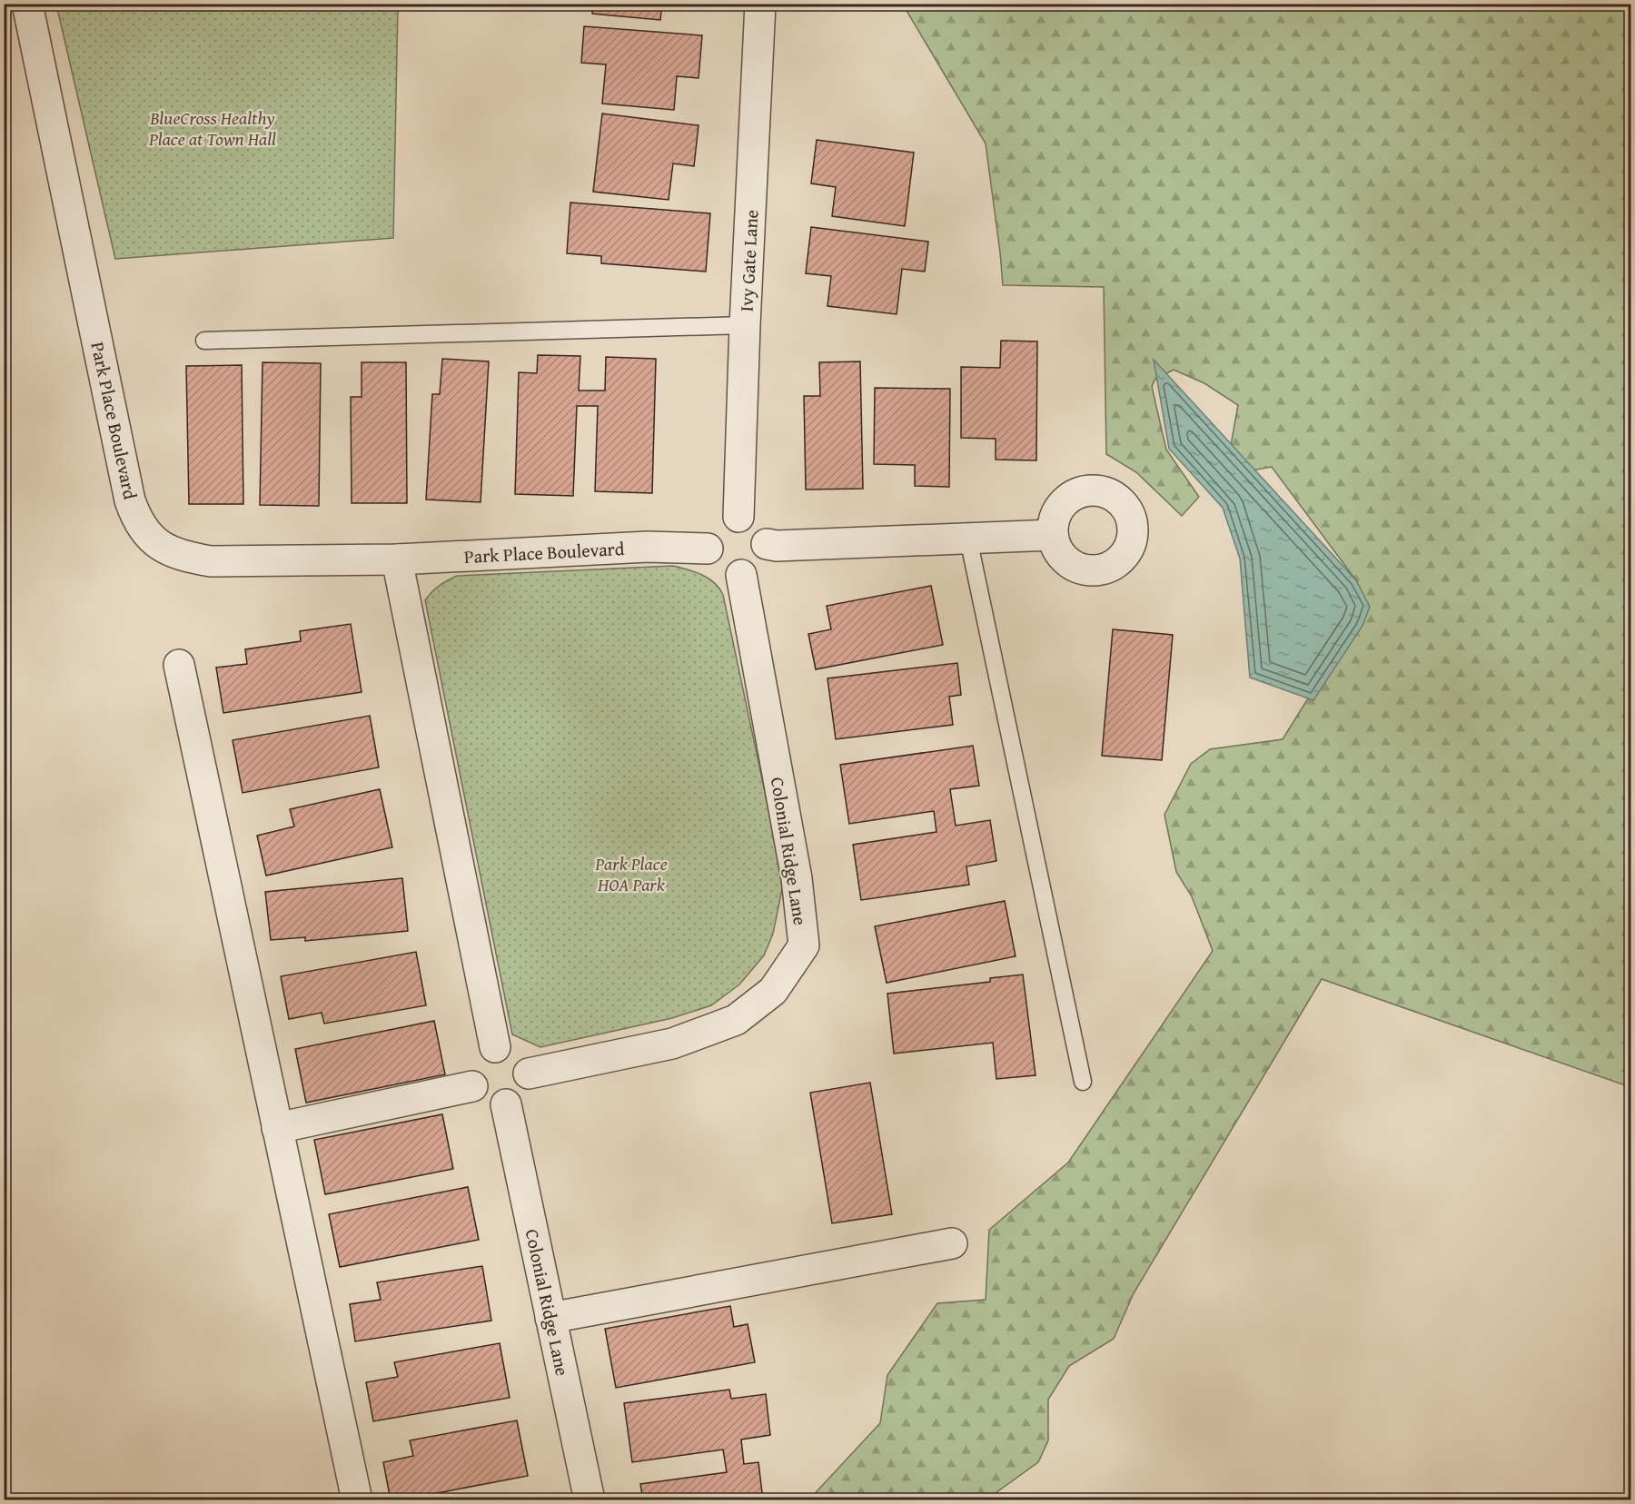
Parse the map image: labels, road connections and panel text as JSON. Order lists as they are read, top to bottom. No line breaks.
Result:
{"streets":{"street":["Ivy Gate Lane","Park Place Boulevard","Colonial Ridge Lane"]},"crossings":[["Ivy Gate Lane","Park Place Boulevard"],["Ivy Gate Lane","Colonial Ridge Lane"],["Park Place Boulevard","Colonial Ridge Lane"]],"parks":["BlueCross Healthy Place at Town Hall","Park Place HOA Park"]}
